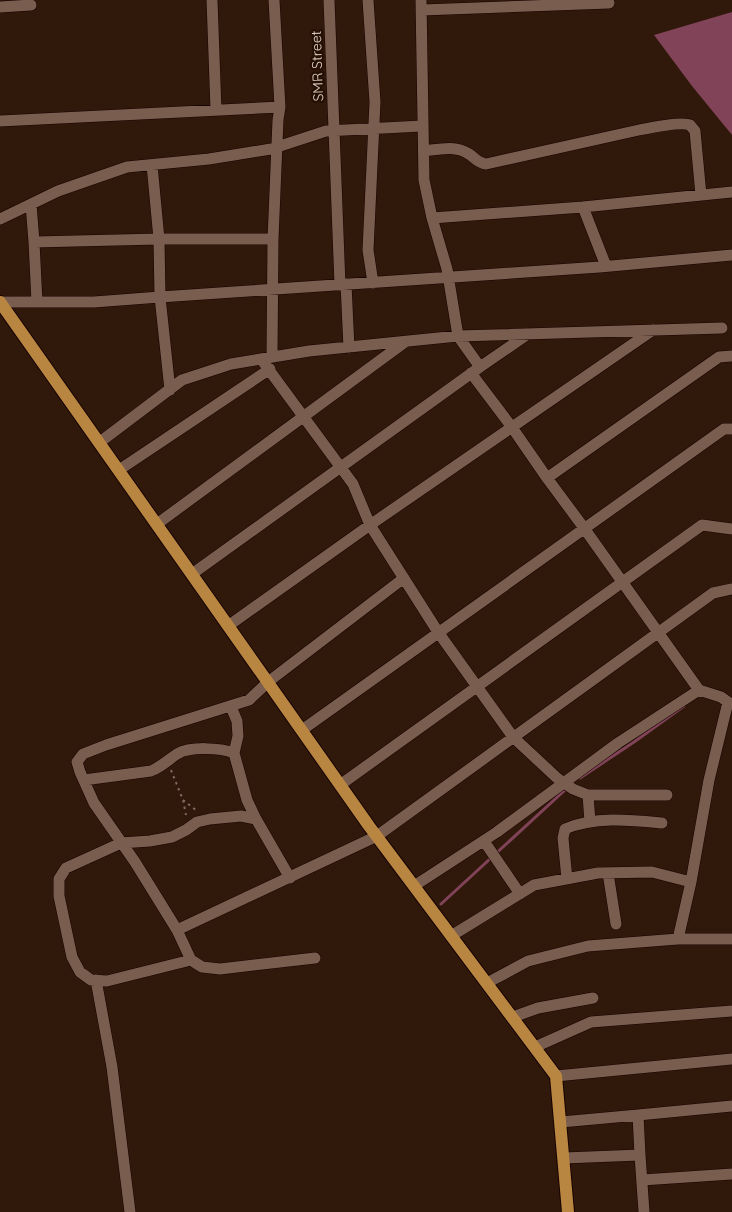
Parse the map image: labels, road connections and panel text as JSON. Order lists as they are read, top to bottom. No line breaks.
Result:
{"streets":{"street":["SMR Street"]}}
